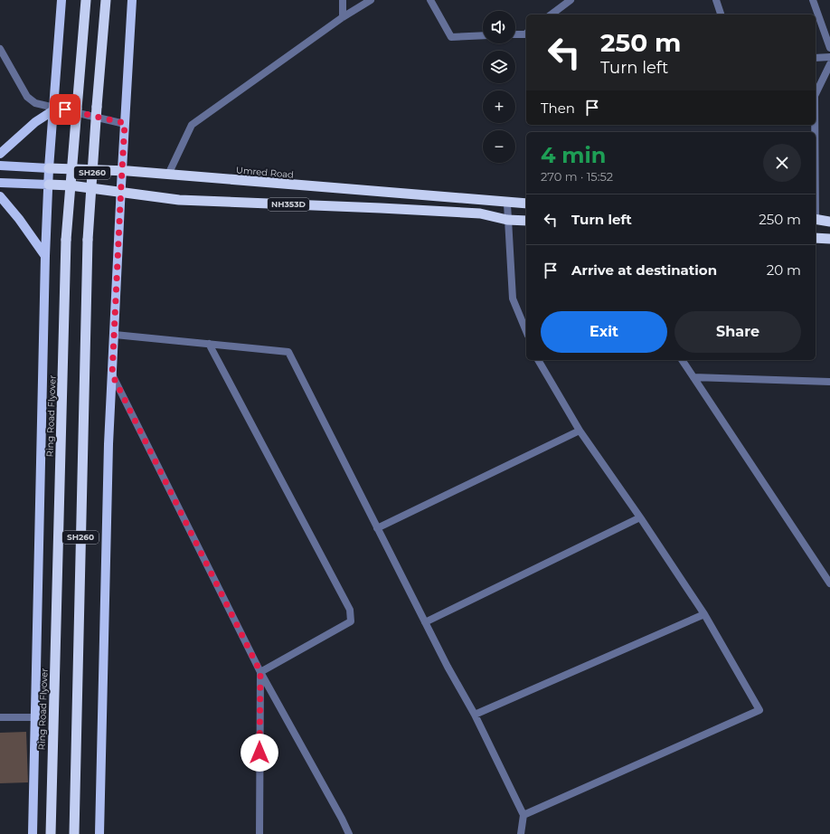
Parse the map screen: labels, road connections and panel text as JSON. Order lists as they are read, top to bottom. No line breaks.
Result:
{"streets":{"highway":["Umred Road","SH260","NH353D","Ring Road Flyover"]},"page":{"map_buttons":["+","−"],"turn":["250 m","Turn left"],"then":"Then","heading":["4 min","270 m · 15:52"],"list":[{"name":"Turn left","value":"250 m"},{"name":"Arrive at destination","value":"20 m"}],"buttons":["Exit","Share"]}}
